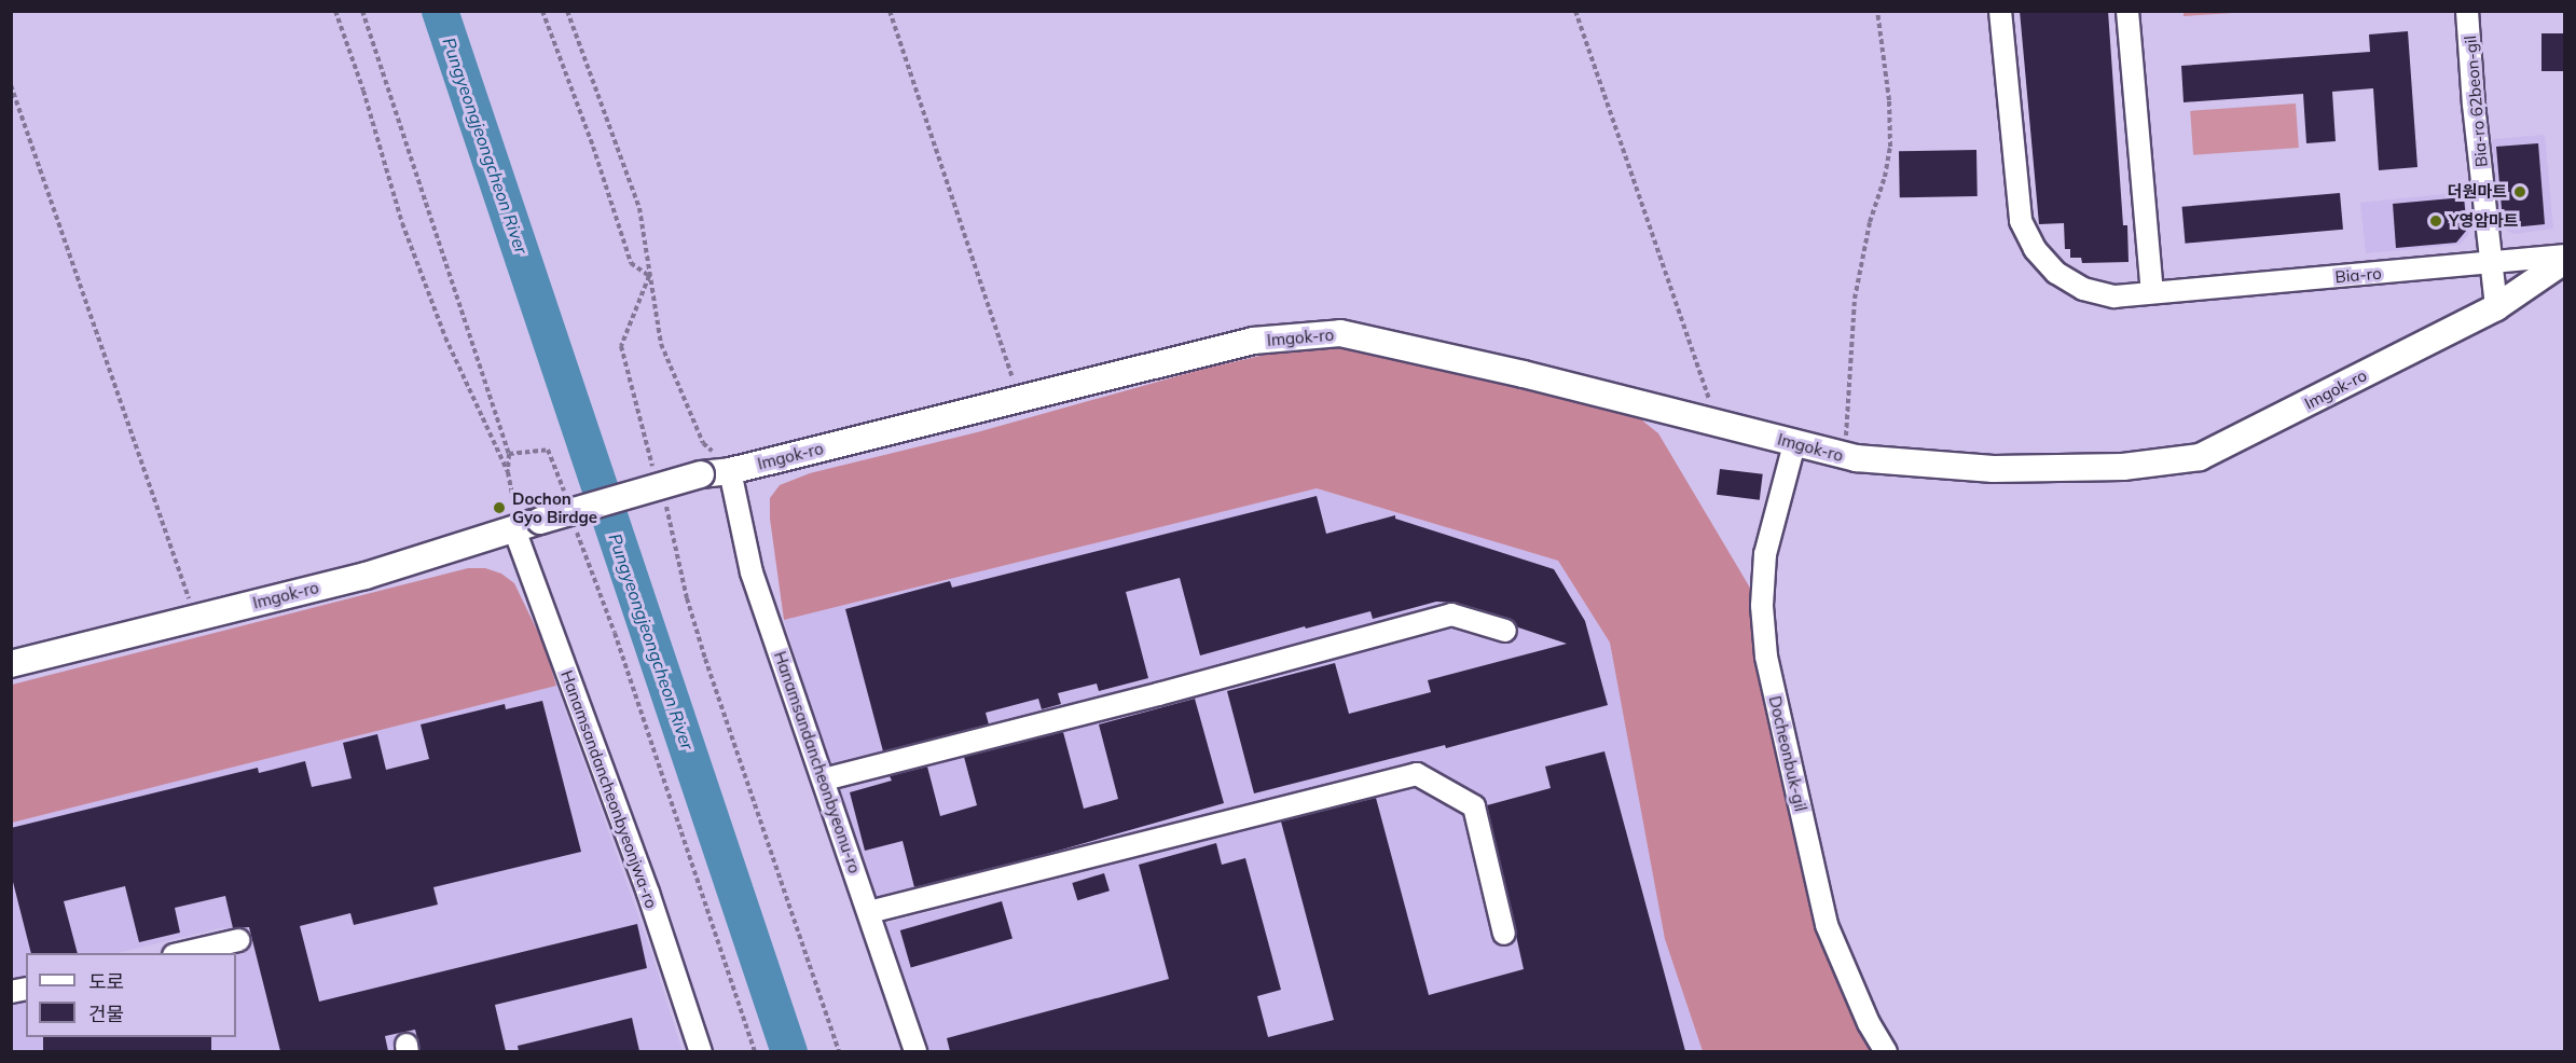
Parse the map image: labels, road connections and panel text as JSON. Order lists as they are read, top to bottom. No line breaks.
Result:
{"streets":{"main road":["Imgok-ro"],"street":["Bia-ro 62beon-gil","Bia-ro","Docheonbuk-gil","Hanamsandancheonbyeonu-ro","Hanamsandancheonbyeonjwa-ro"]},"crossings":[["Bia-ro 62beon-gil","Bia-ro"],["Bia-ro 62beon-gil","Imgok-ro"],["Bia-ro","Imgok-ro"],["Imgok-ro","Docheonbuk-gil"],["Imgok-ro","Hanamsandancheonbyeonu-ro"],["Imgok-ro","Hanamsandancheonbyeonjwa-ro"]],"water":["Pungyeongjeongcheon River"],"places":["더원마트","Y영암마트","Dochon Gyo Birdge"],"legend":["도로","건물"]}
